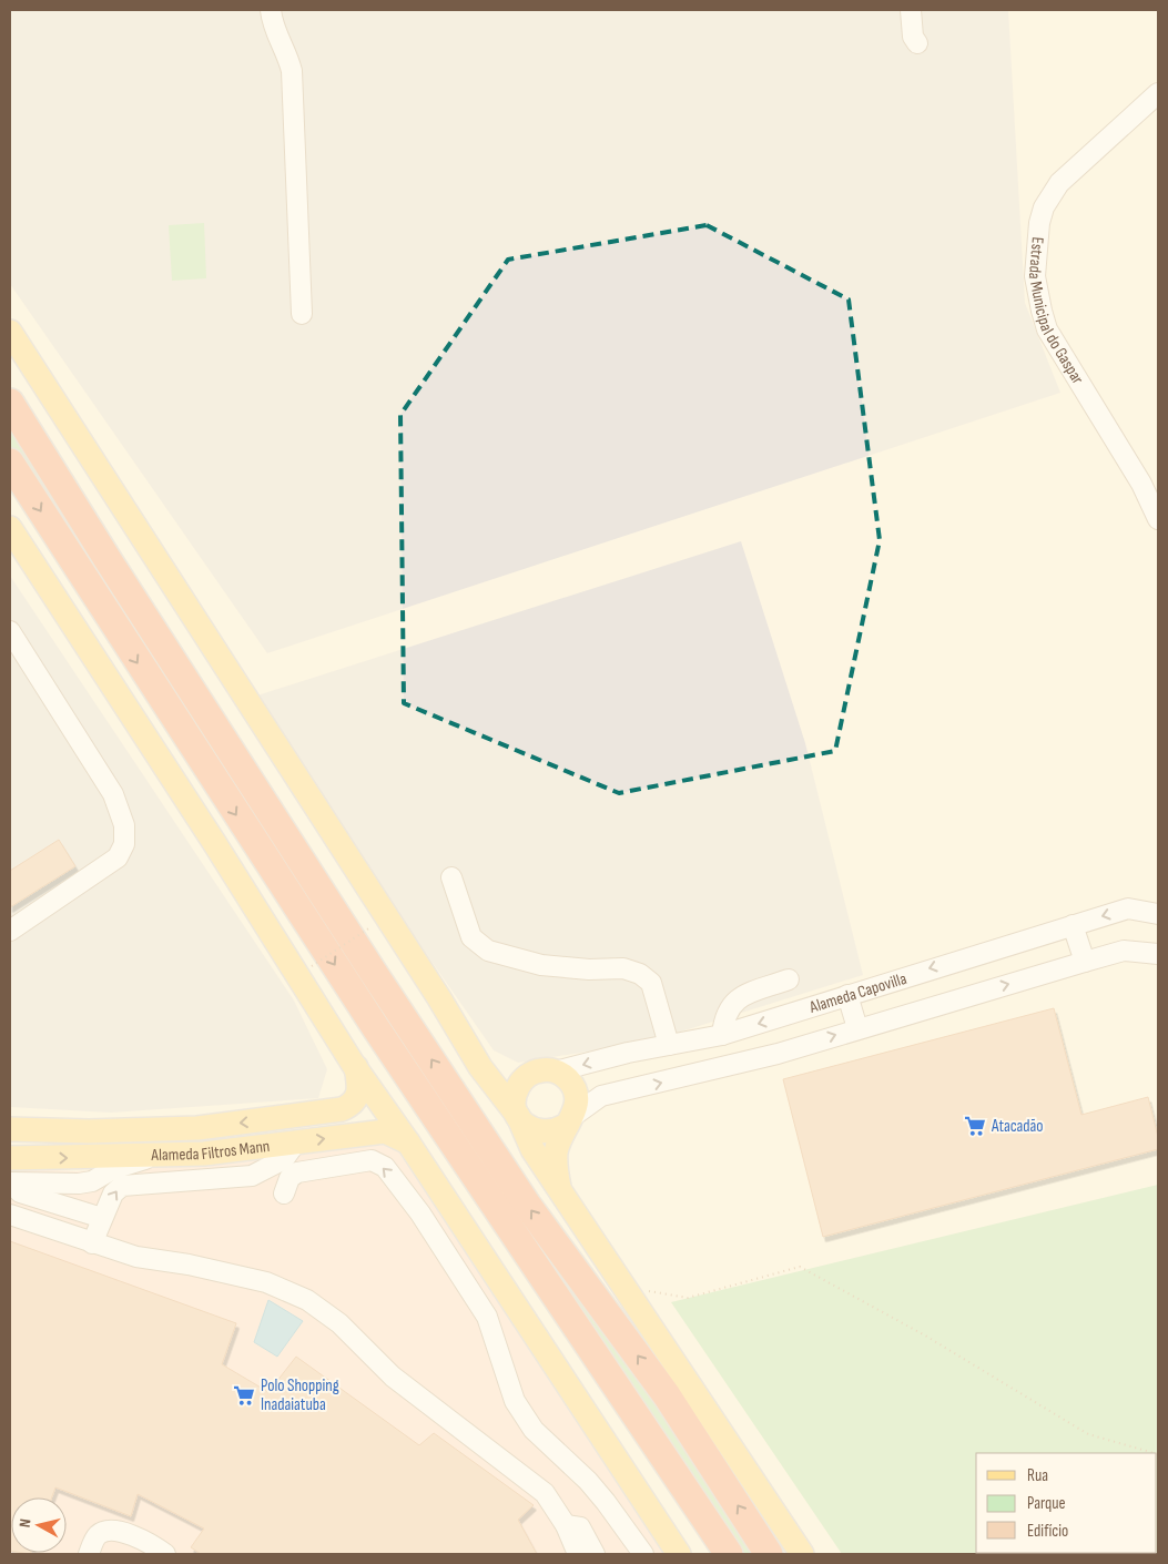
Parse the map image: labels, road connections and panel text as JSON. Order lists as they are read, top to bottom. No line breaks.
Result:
{"streets":{"main road":["Alameda Filtros Mann"],"street":["Estrada Municipal do Gaspar","Alameda Capovilla"]},"places":{"supermarket":["Atacadão","Polo Shopping Inadaiatuba"]},"legend":["Rua","Parque","Edifício"],"north":"left"}
